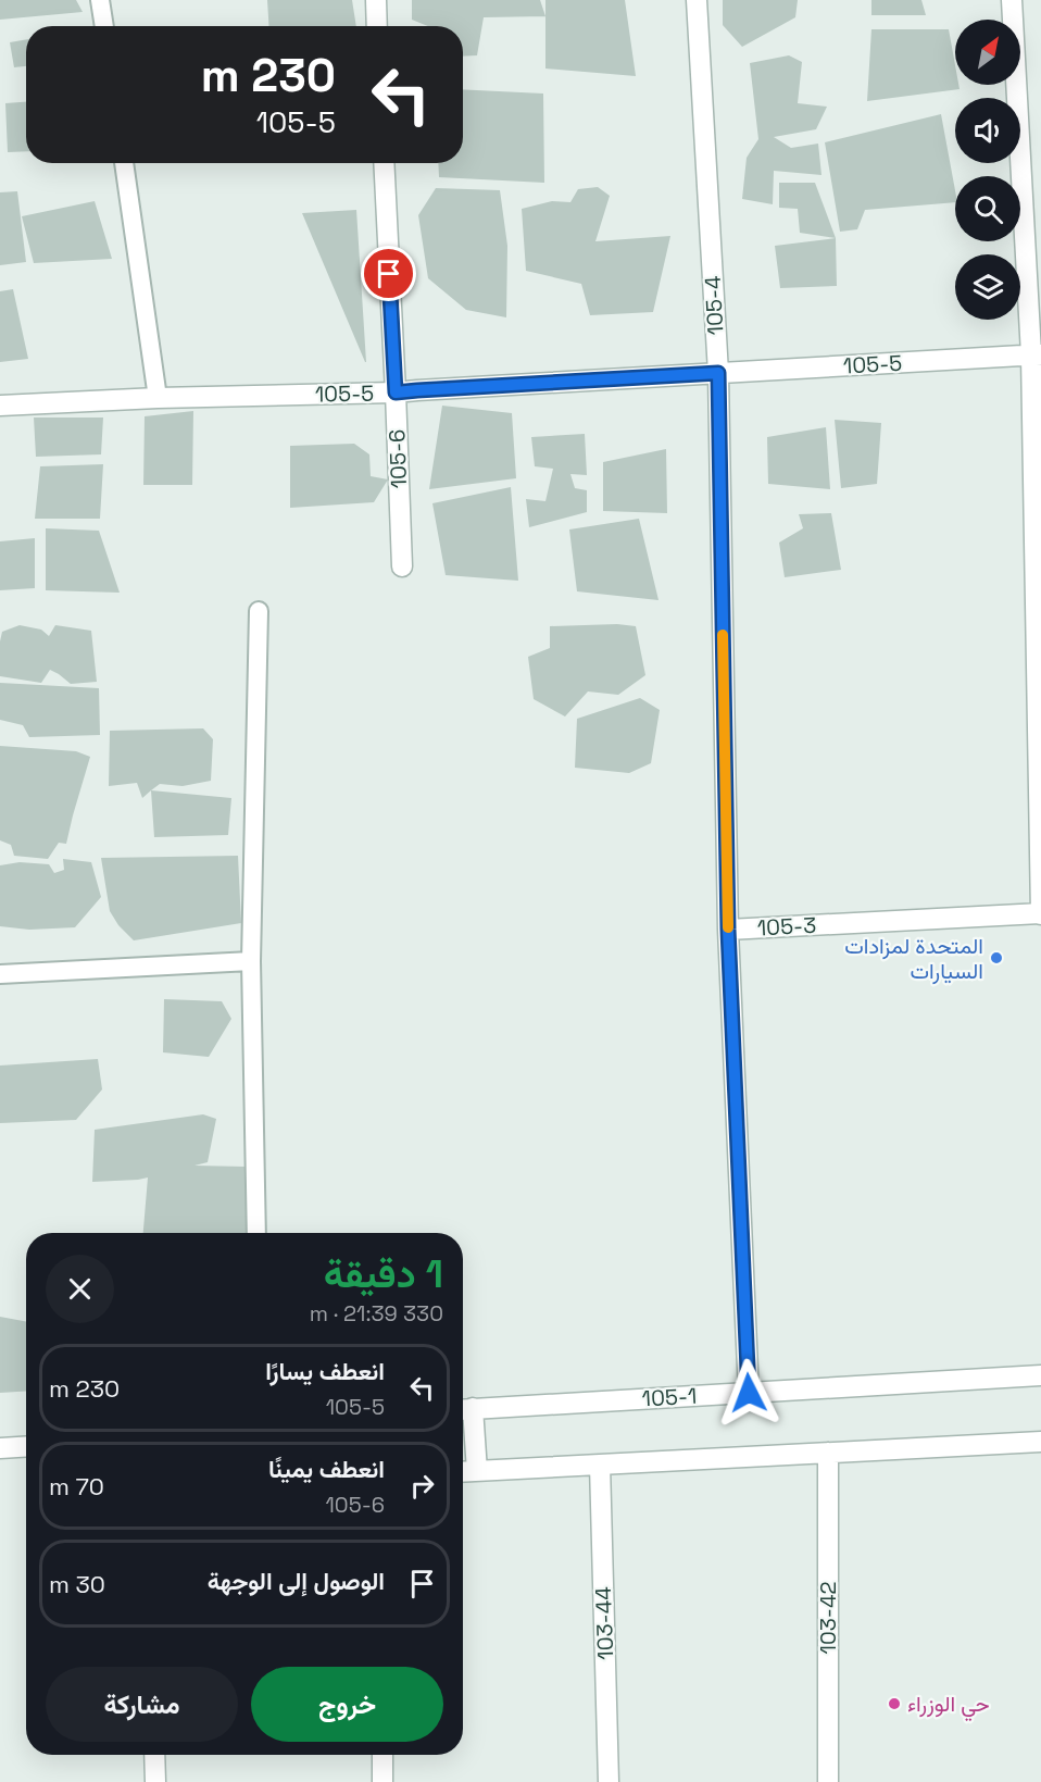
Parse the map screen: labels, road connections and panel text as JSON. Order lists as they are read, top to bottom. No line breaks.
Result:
{"streets":{"street":["105-4","105-5","105-6","105-3","105-1","103-42","103-44"]},"crossings":[["105-4","105-5"],["105-4","105-3"],["105-4","105-1"],["105-5","105-6"]],"places":["المتحدة لمزادات السيارات","حي الوزراء"],"north":"top right","page":{"turn":["230 m","105-5"],"heading":["1 دقيقة","330 m · 21:39"],"list":[{"name":"انعطف يسارًا","note":"105-5","value":"230 m"},{"name":"انعطف يمينًا","note":"105-6","value":"70 m"},{"name":"الوصول إلى الوجهة","value":"30 m"}],"buttons":["خروج","مشاركة"]}}
